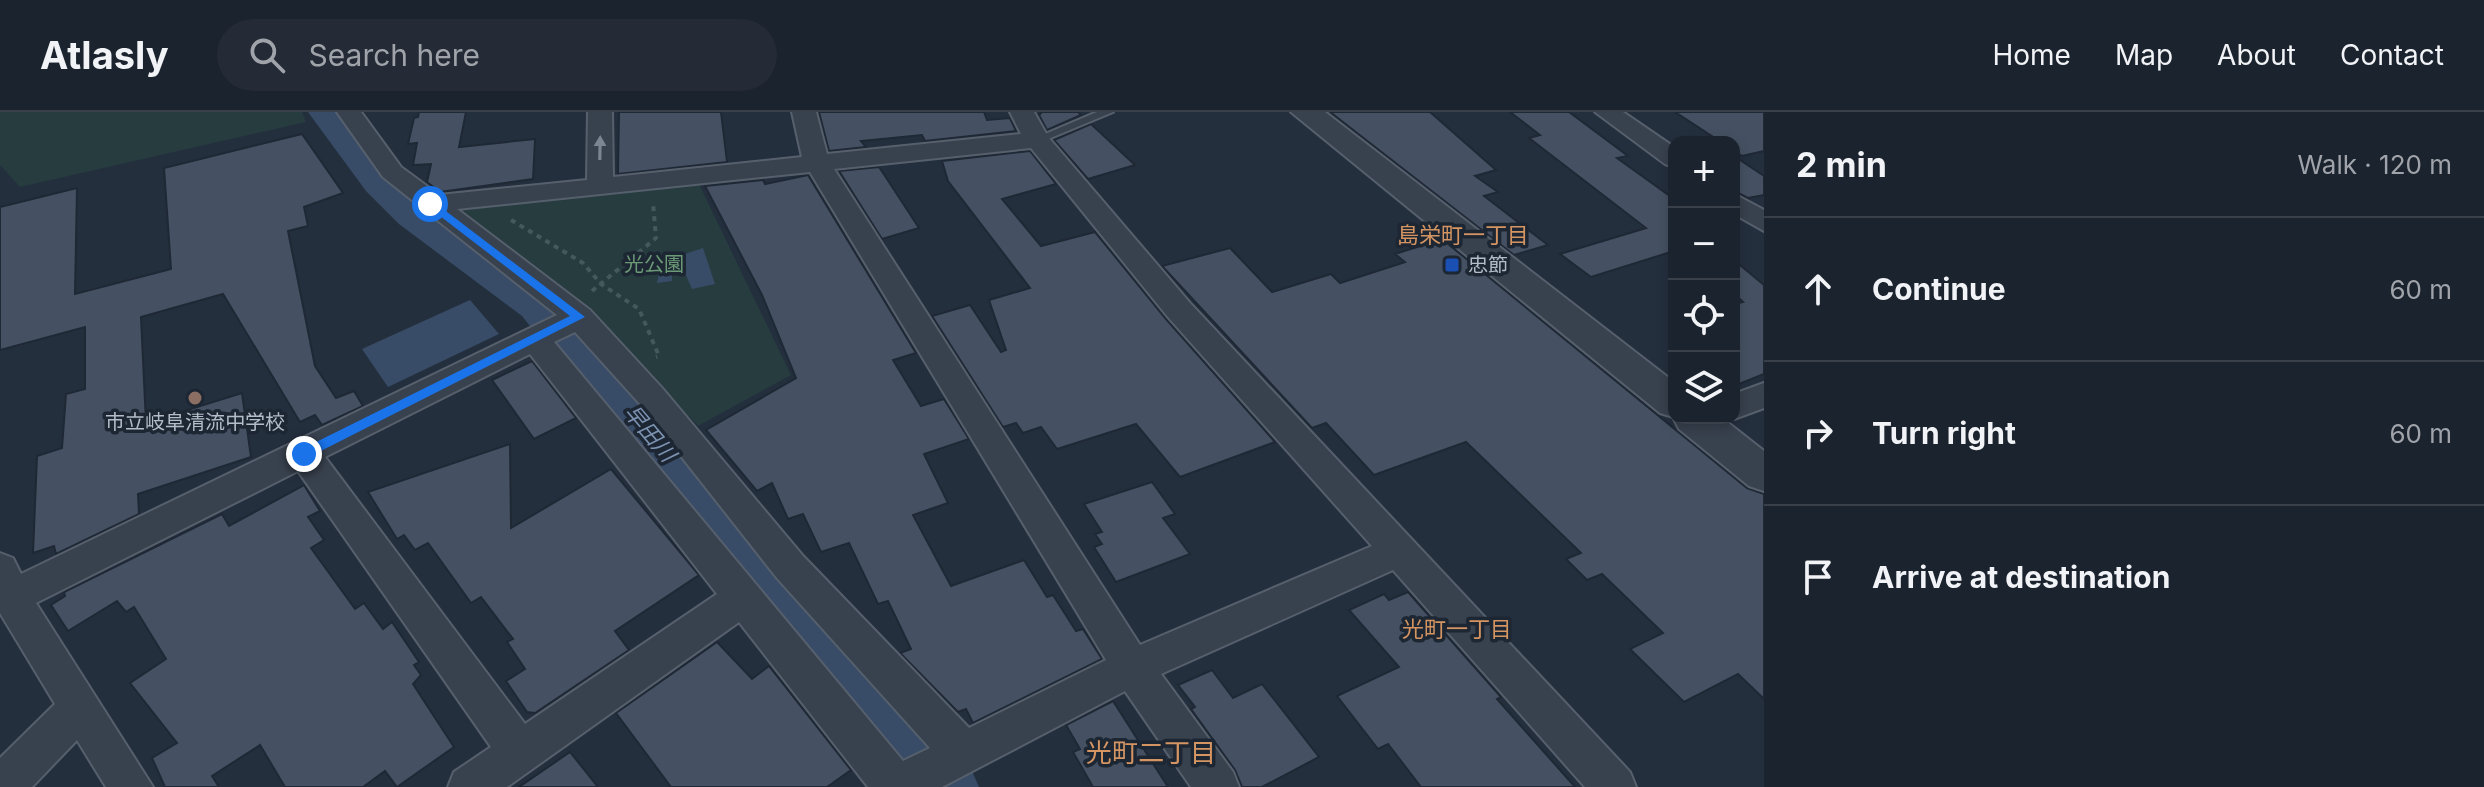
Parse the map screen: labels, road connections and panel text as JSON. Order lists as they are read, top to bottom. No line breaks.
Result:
{"districts":["島栄町一丁目","光町一丁目","光町二丁目"],"water":["早田川"],"parks":["光公園"],"places":{"transit":["忠節"],"other":["市立岐阜清流中学校"]},"page":{"header":"Atlasly","search":"Search here","nav":["Home","Map","About","Contact"],"heading":["2 min","Walk · 120 m"],"map_buttons":["+","−"],"list":[["Continue","60 m"],["Turn right","60 m"],"Arrive at destination"]}}
